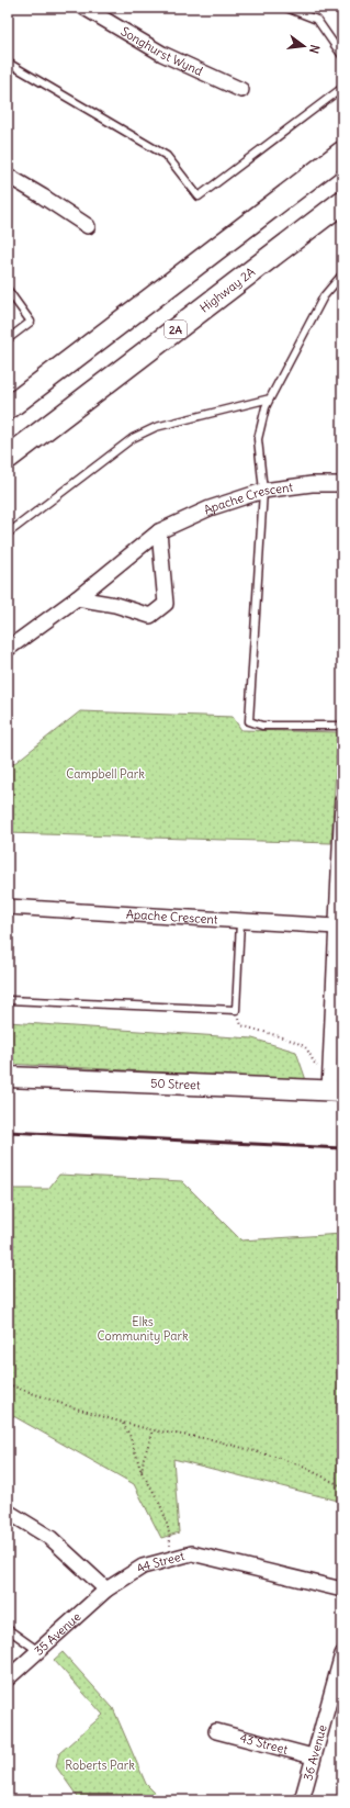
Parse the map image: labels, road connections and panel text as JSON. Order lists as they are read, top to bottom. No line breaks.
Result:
{"streets":{"main road":["Highway 2A","2A","50 Street"],"street":["Songhurst Wynd","Apache Crescent","44 Street","35 Avenue","43 Street","36 Avenue"]},"crossings":[["44 Street","35 Avenue"],["43 Street","36 Avenue"]],"parks":["Campbell Park","Elks Community Park","Roberts Park"],"north":"right"}
